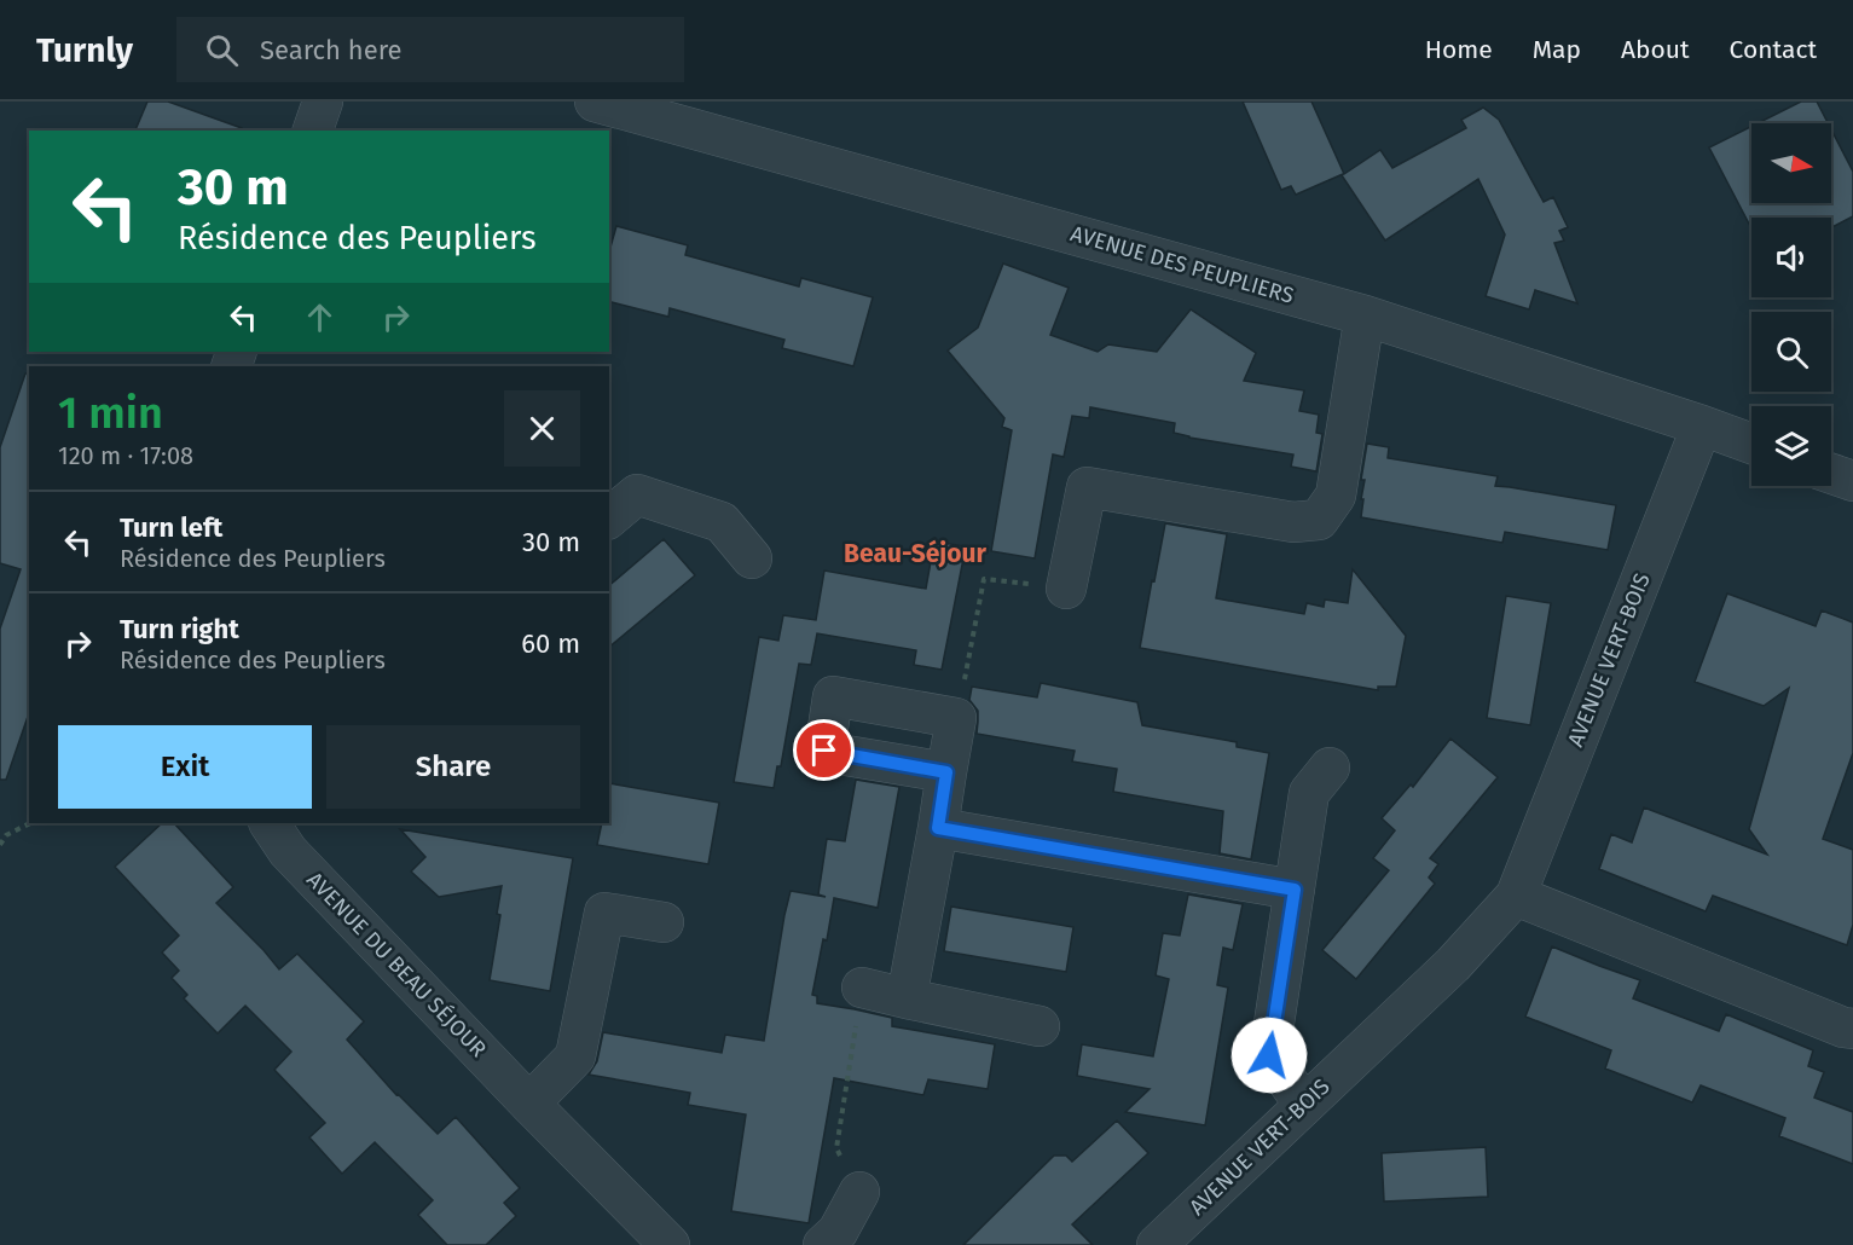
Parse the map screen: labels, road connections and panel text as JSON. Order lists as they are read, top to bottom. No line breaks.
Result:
{"streets":{"street":["AVENUE DES PEUPLIERS","AVENUE VERT-BOIS","AVENUE DU BEAU SÉJOUR"]},"crossings":[["AVENUE DES PEUPLIERS","AVENUE VERT-BOIS"]],"districts":["Beau-Séjour"],"north":"right","page":{"header":"Turnly","search":"Search here","nav":["Home","Map","About","Contact"],"turn":["30 m","Résidence des Peupliers"],"heading":["1 min","120 m · 17:08"],"list":[{"name":"Turn left","note":"Résidence des Peupliers","value":"30 m"},{"name":"Turn right","note":"Résidence des Peupliers","value":"60 m"}],"buttons":["Exit","Share"]}}
